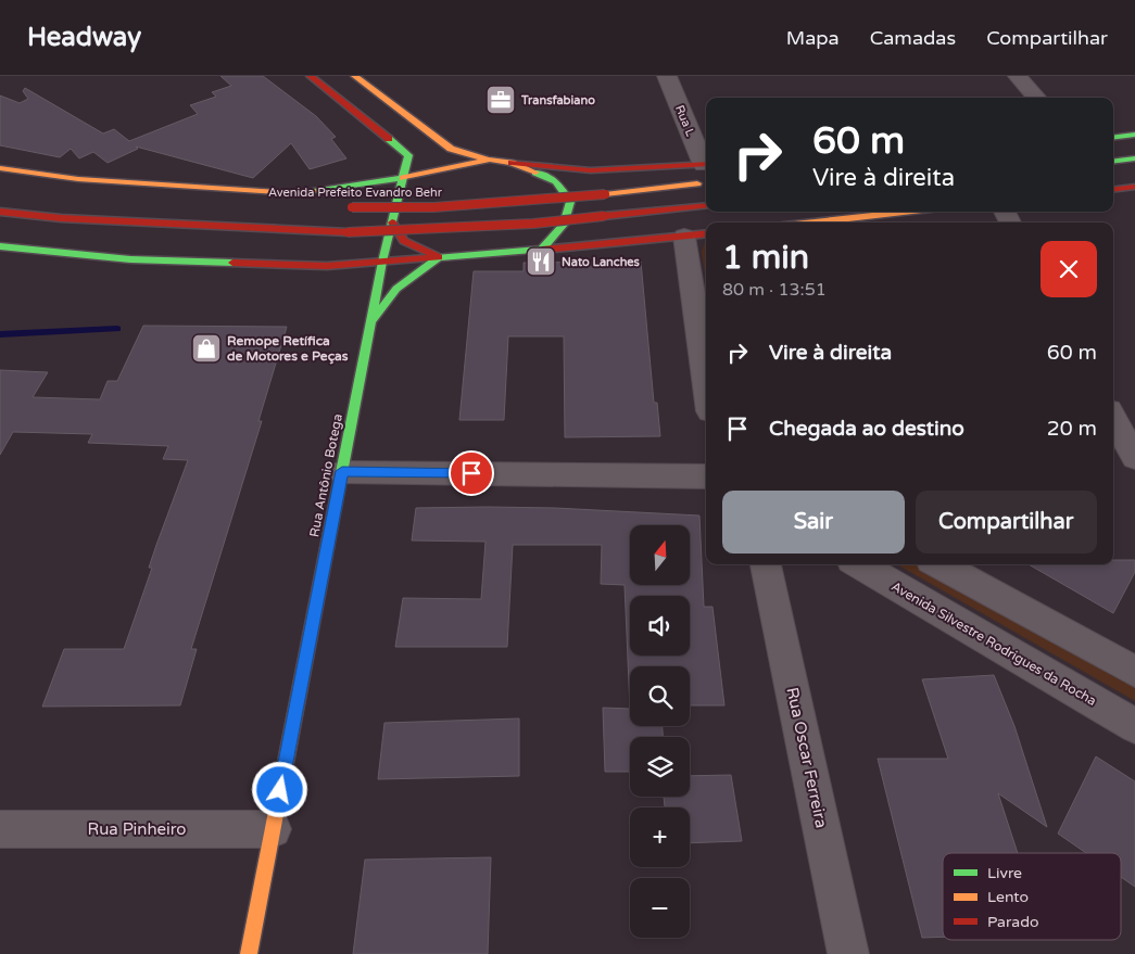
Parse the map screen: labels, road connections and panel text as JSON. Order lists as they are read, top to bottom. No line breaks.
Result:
{"streets":{"main road":["Avenida Prefeito Evandro Behr","Rua Antônio Botega"],"street":["Rua L","Avenida Silvestre Rodrigues da Rocha","Rua Oscar Ferreira","Rua Pinheiro"]},"crossings":[["Avenida Prefeito Evandro Behr","Rua Antônio Botega"],["Rua Antônio Botega","Rua Pinheiro"]],"places":{"office":["Transfabiano"],"restaurant":["Nato Lanches"],"shop":["Remope Retífica de Motores e Peças"]},"legend":["Livre","Lento","Parado"],"north":"top","page":{"header":"Headway","nav":["Mapa","Camadas","Compartilhar"],"turn":["60 m","Vire à direita"],"heading":["1 min","80 m · 13:51"],"list":[{"name":"Vire à direita","value":"60 m"},{"name":"Chegada ao destino","value":"20 m"}],"buttons":["Sair","Compartilhar"],"map_buttons":["+","−"]}}
